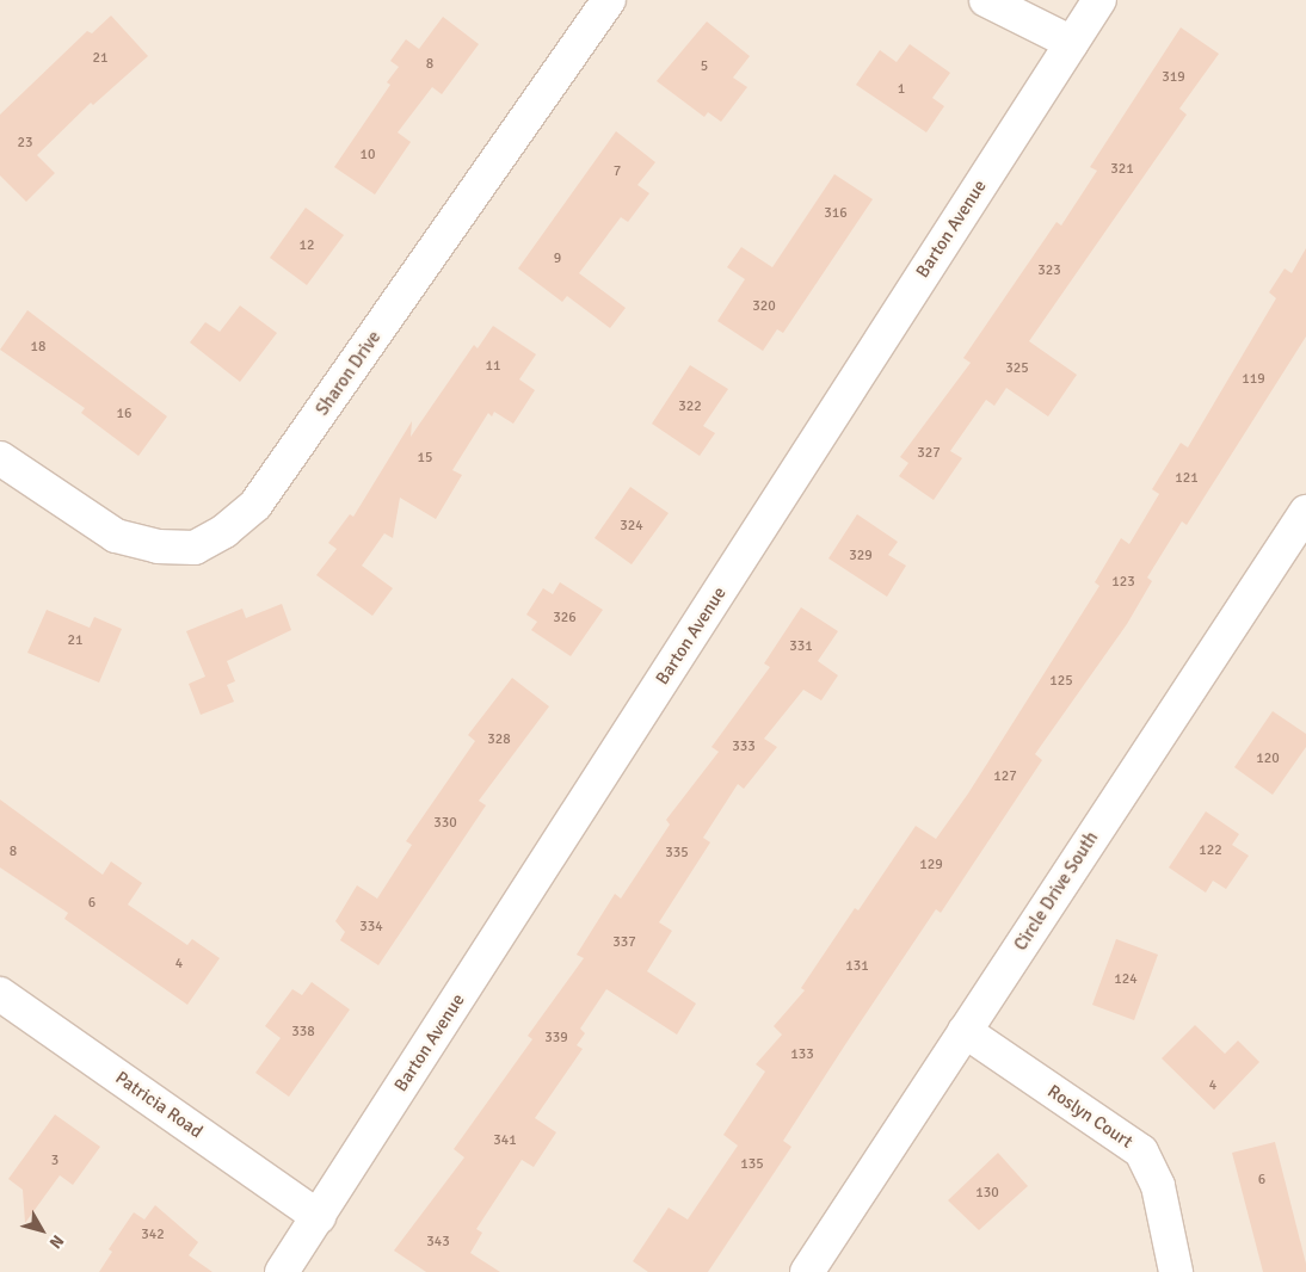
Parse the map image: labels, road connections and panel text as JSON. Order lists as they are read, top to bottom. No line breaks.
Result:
{"streets":{"street":["Barton Avenue","Sharon Drive","Circle Drive South","Patricia Road","Roslyn Court"]},"crossings":[["Barton Avenue","Patricia Road"],["Circle Drive South","Roslyn Court"]],"house_numbers":["21","8","5","319","1","23","10","321","7","316","12","9","323","320","18","11","325","119","322","16","327","15","121","324","329","123","326","21","331","125","328","333","120","127","330","122","8","335","129","6","334","337","4","131","124","338","339","133","4","341","3","135","6","130","342","343"],"north":"bottom right"}
